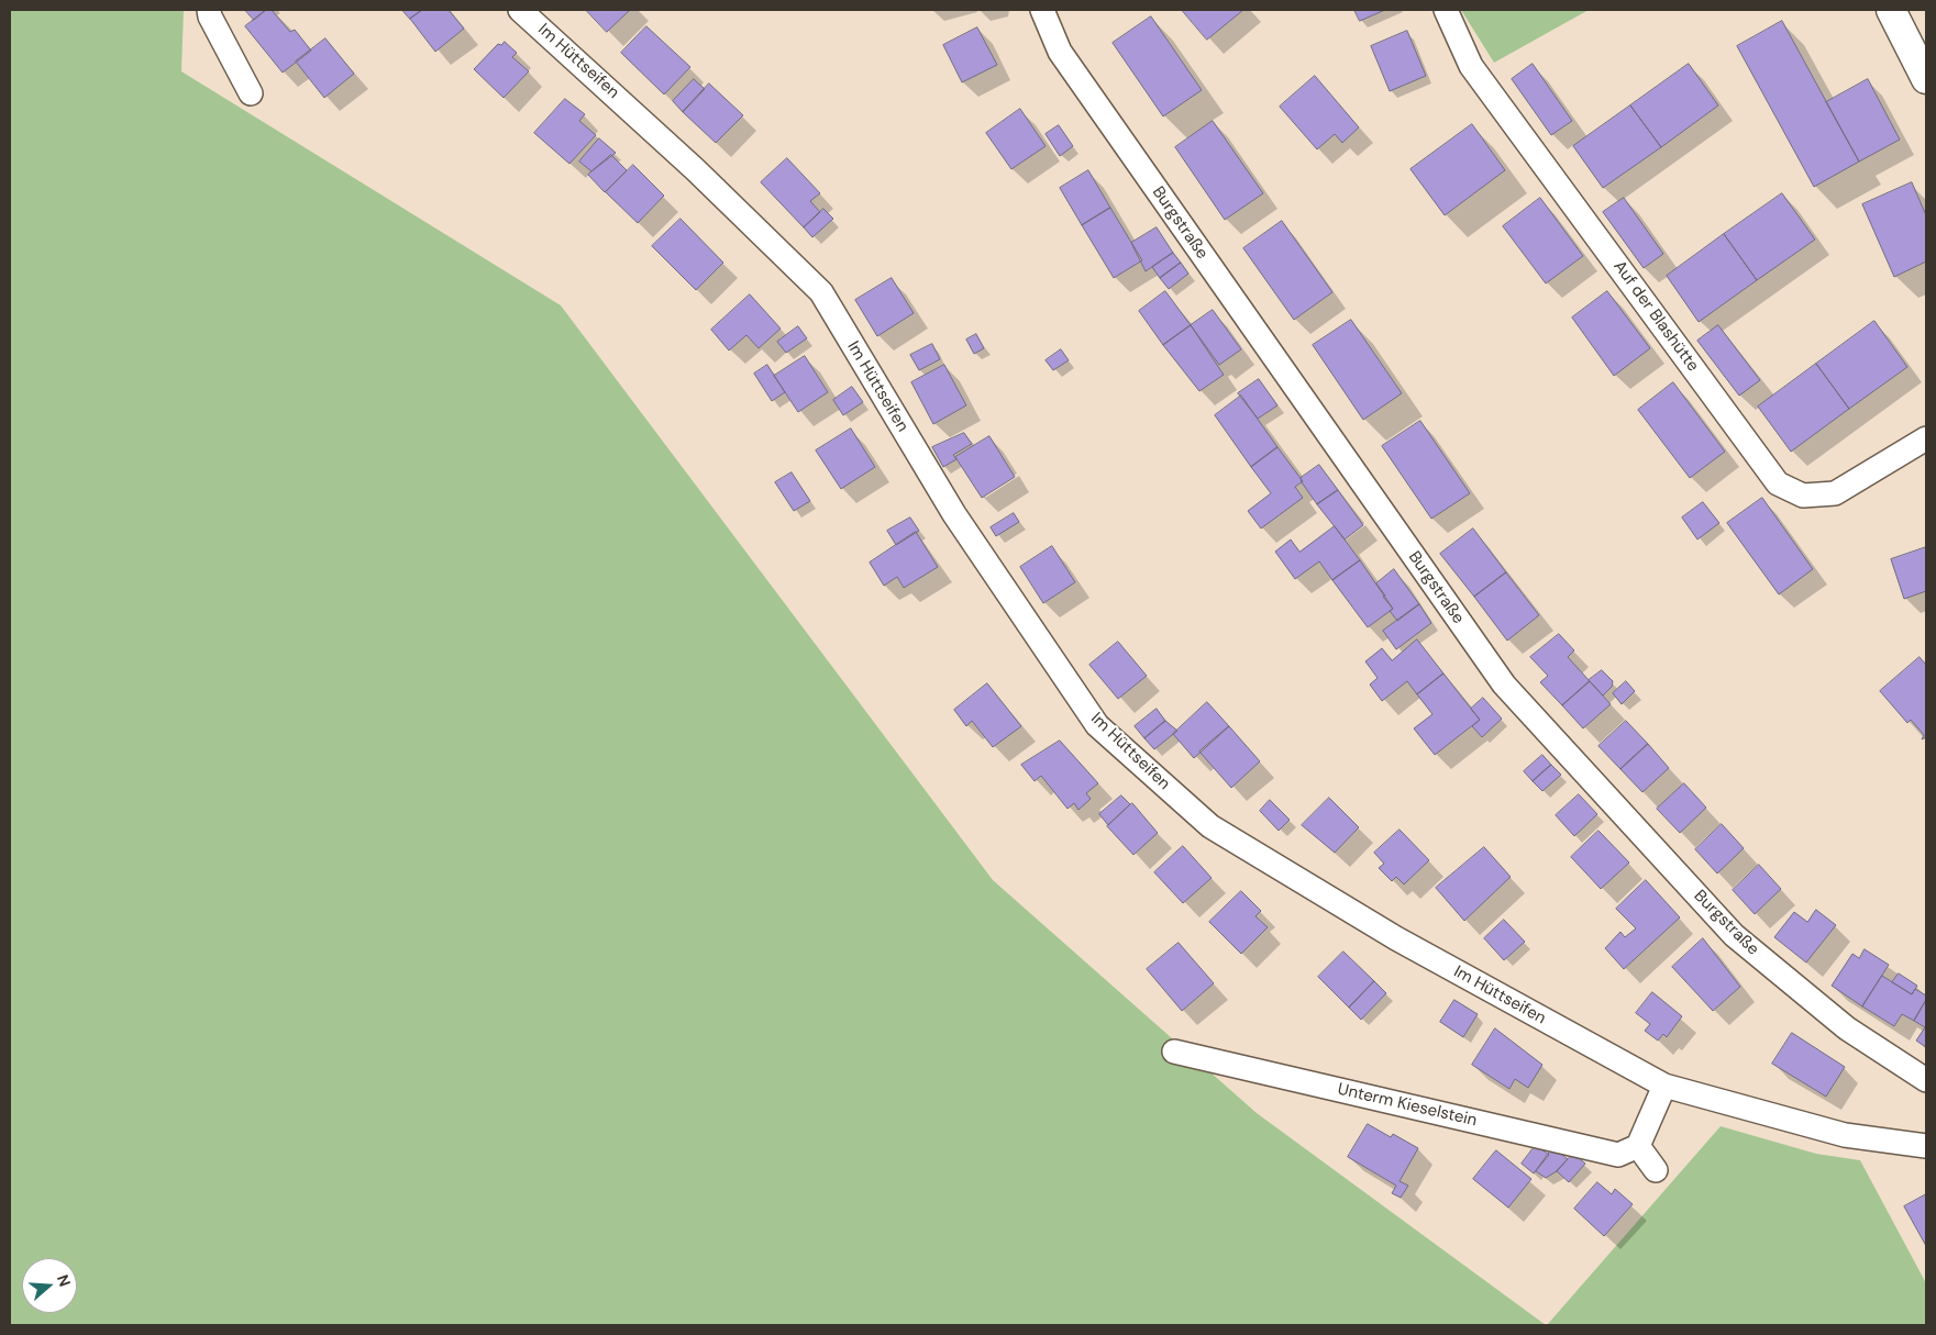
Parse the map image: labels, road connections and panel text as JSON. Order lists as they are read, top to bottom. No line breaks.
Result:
{"streets":{"street":["Im Hüttseifen","Burgstraße","Auf der Blashütte","Unterm Kieselstein"]},"north":"right"}
